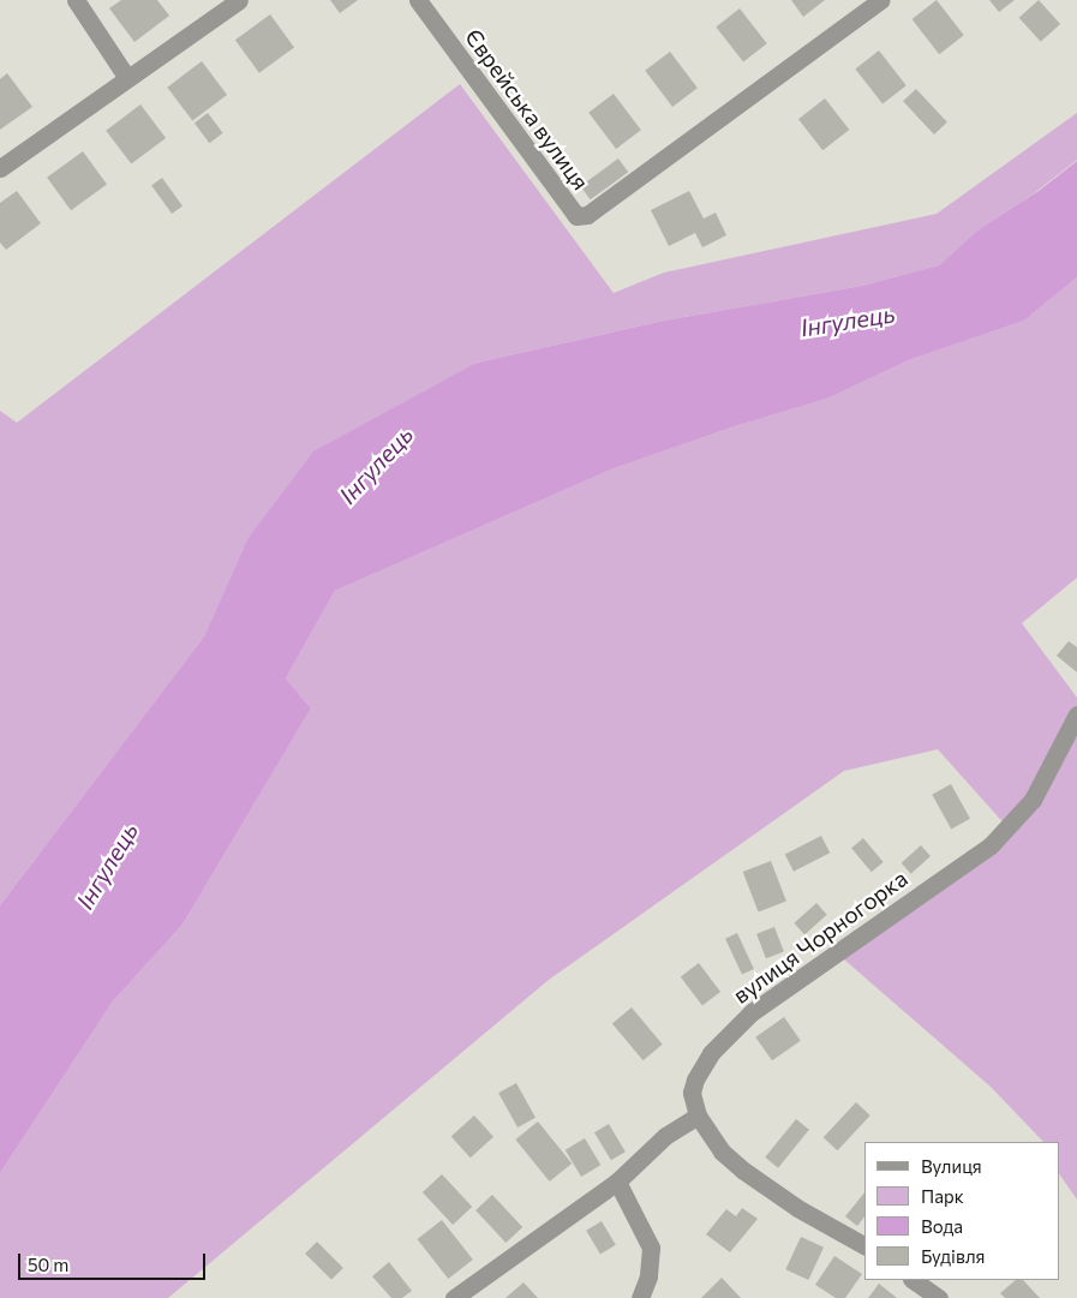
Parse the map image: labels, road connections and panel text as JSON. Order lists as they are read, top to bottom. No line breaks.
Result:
{"streets":{"street":["Єврейська вулиця","вулиця Чорногорка"]},"water":["Інгулець"],"legend":["Вулиця","Парк","Вода","Будівля"],"scale_bar":"50 m"}
